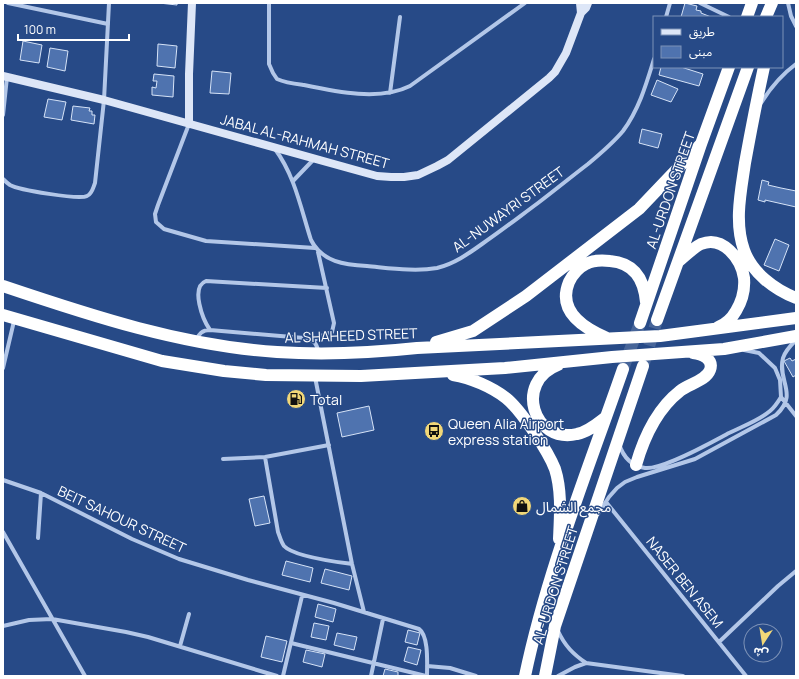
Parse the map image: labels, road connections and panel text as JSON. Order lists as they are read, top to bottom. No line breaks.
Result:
{"streets":{"highway":["AL-URDON STREET","AL SHAHEED STREET"],"street":["JABAL AL-RAHMAH STREET","AL-NUWAYRI STREET","BEIT SAHOUR STREET","NASER BEN ASEM"]},"crossings":[["JABAL AL-RAHMAH STREET","AL-NUWAYRI STREET"]],"places":{"fuel station":["Total"],"bus stop":["Queen Alia Airport express station"],"shop":["مجمع الشمال"]},"legend":["طريق","مبنى"],"scale_bar":"100 m","north":"bottom"}
